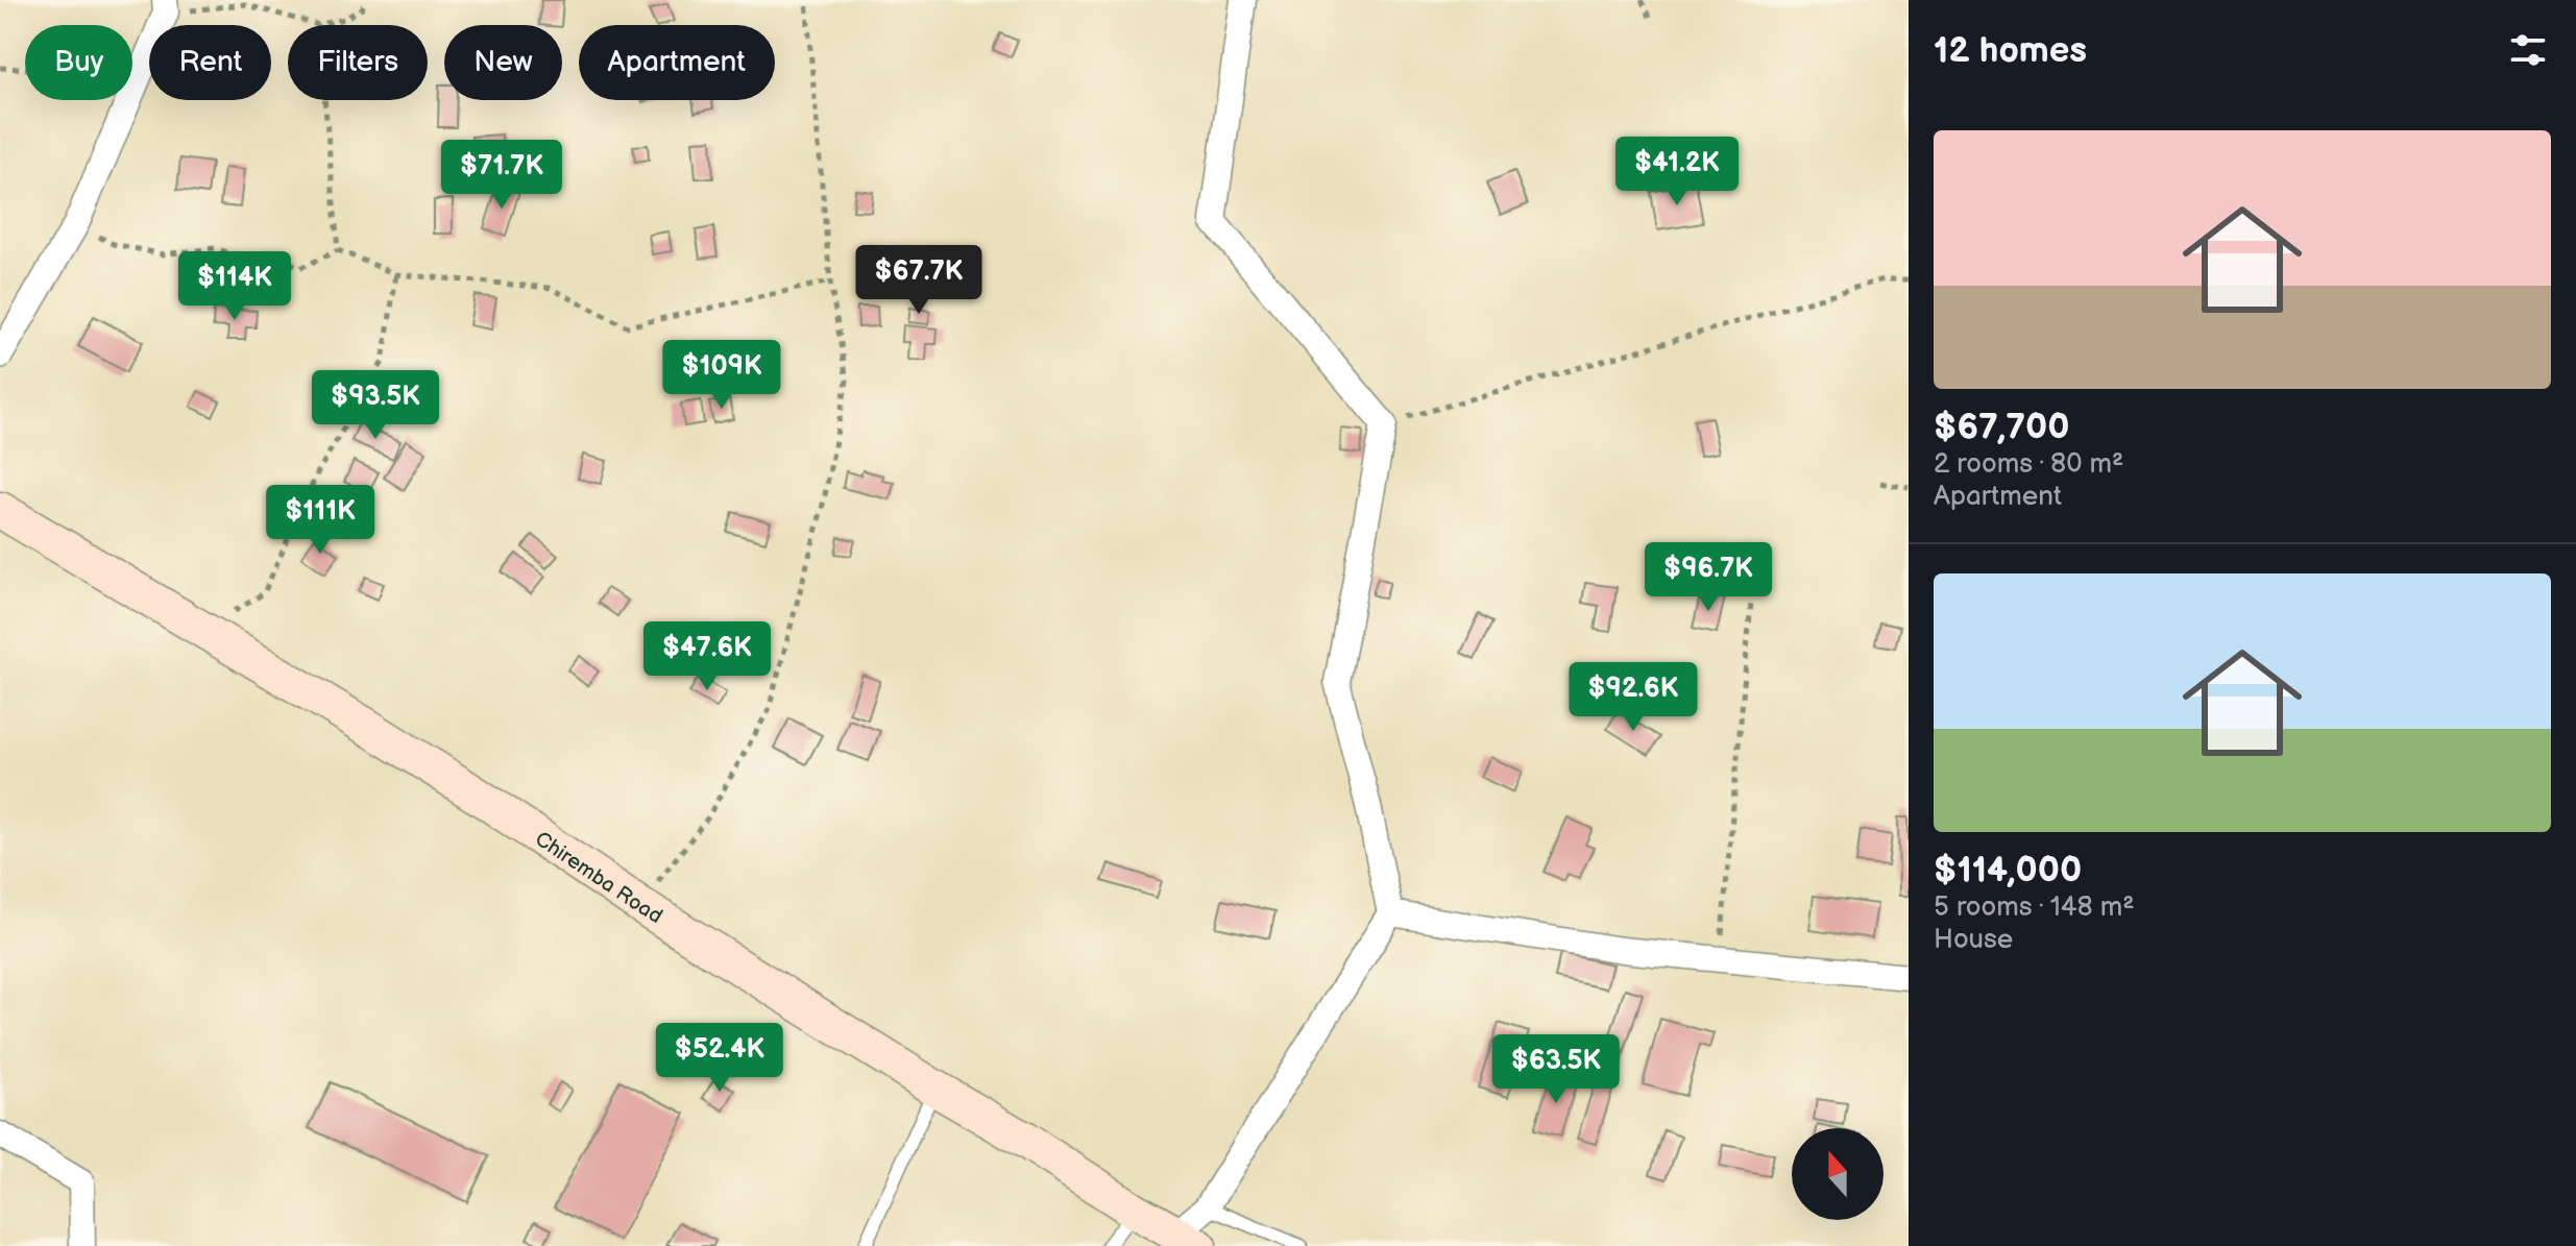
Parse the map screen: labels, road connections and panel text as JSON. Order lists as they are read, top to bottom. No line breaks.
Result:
{"streets":{"main road":["Chiremba Road"]},"north":"top","page":{"heading":"12 homes","chip":["Buy","Rent","Filters","New","Apartment"],"list":[{"name":"$67,700","note":"2 rooms · 80 m² · Apartment"},{"name":"$114,000","note":"5 rooms · 148 m² · House"}],"price":["$41.2K","$71.7K","$67.7K","$114K","$109K","$93.5K","$111K","$96.7K","$47.6K","$92.6K","$52.4K","$63.5K"]}}
